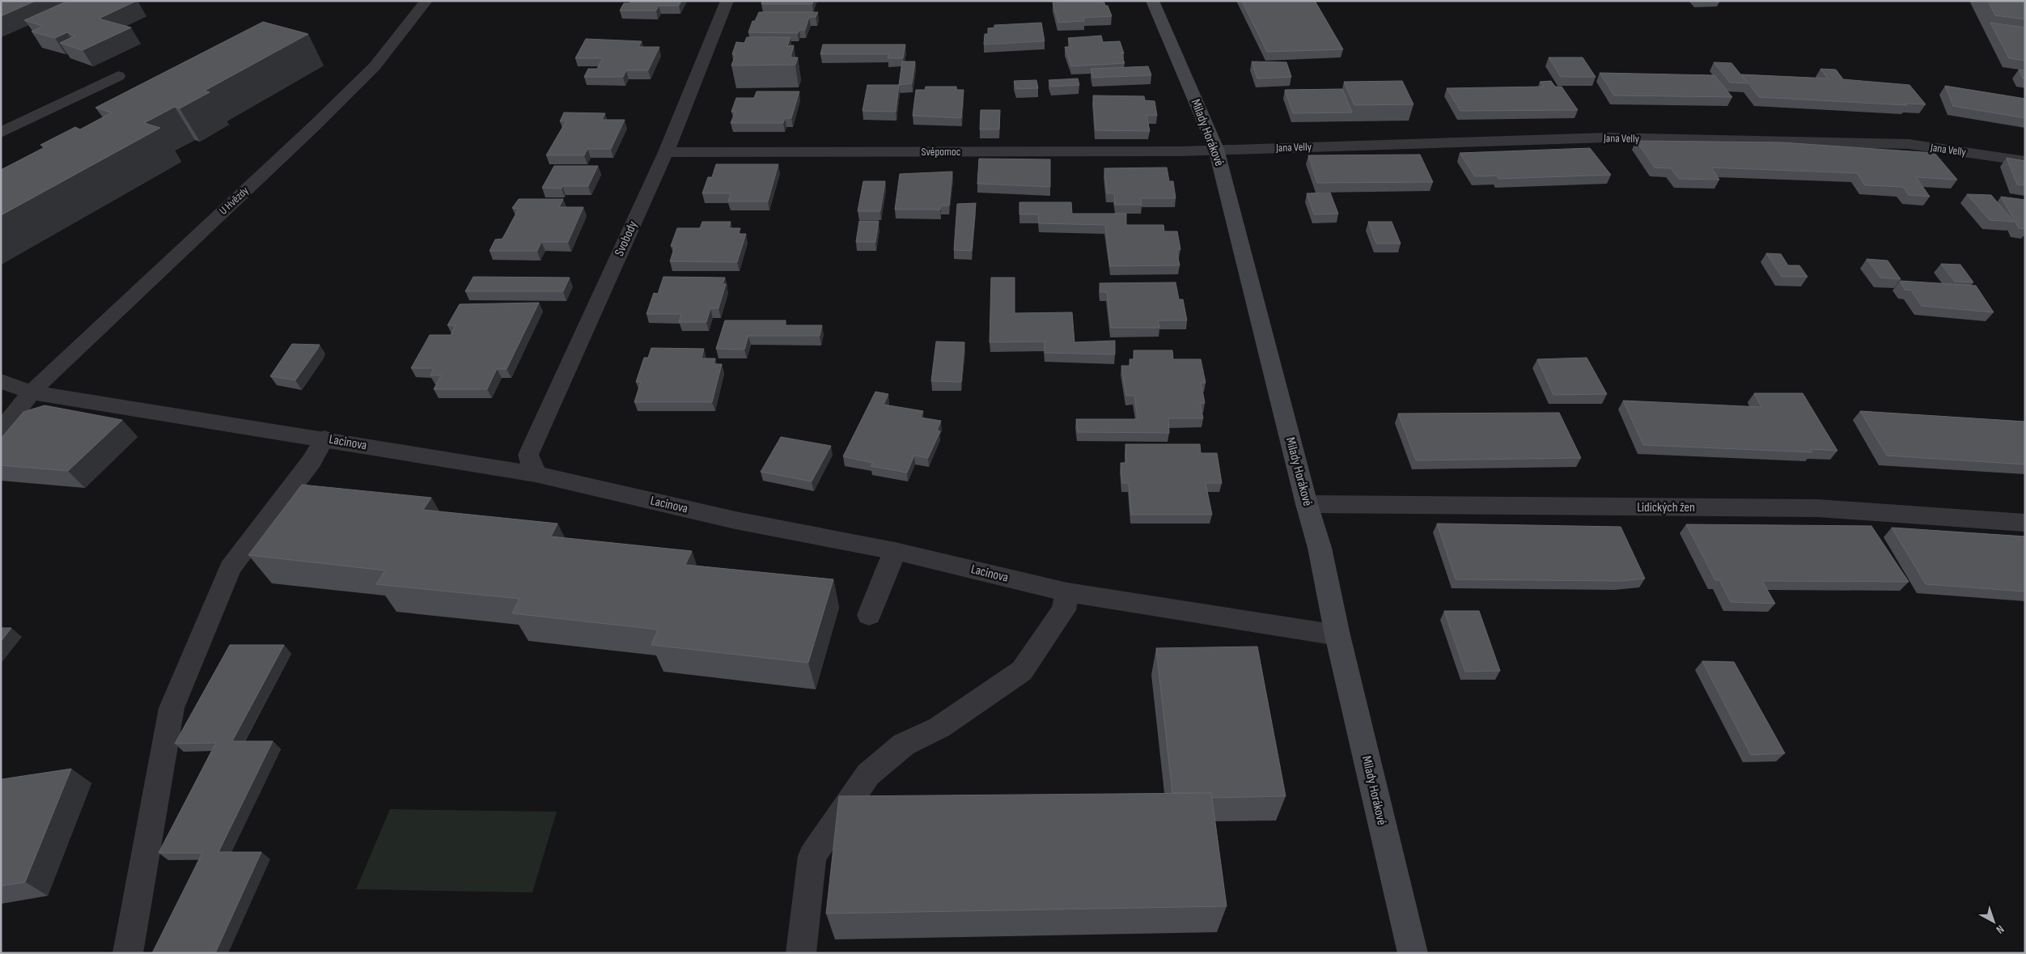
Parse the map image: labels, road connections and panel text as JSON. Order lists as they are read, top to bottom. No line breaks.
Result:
{"streets":{"main road":["Milady Horákové"],"street":["Jana Velly","Svépomoc","U Hvězdy","Svobody","Lacinova","Lidických žen"]},"crossings":[["Milady Horákové","Jana Velly"],["Milady Horákové","Svépomoc"],["Milady Horákové","Lacinova"],["Milady Horákové","Lidických žen"],["Jana Velly","Svépomoc"],["Svépomoc","Svobody"],["U Hvězdy","Lacinova"],["Svobody","Lacinova"]],"north":"bottom right"}
